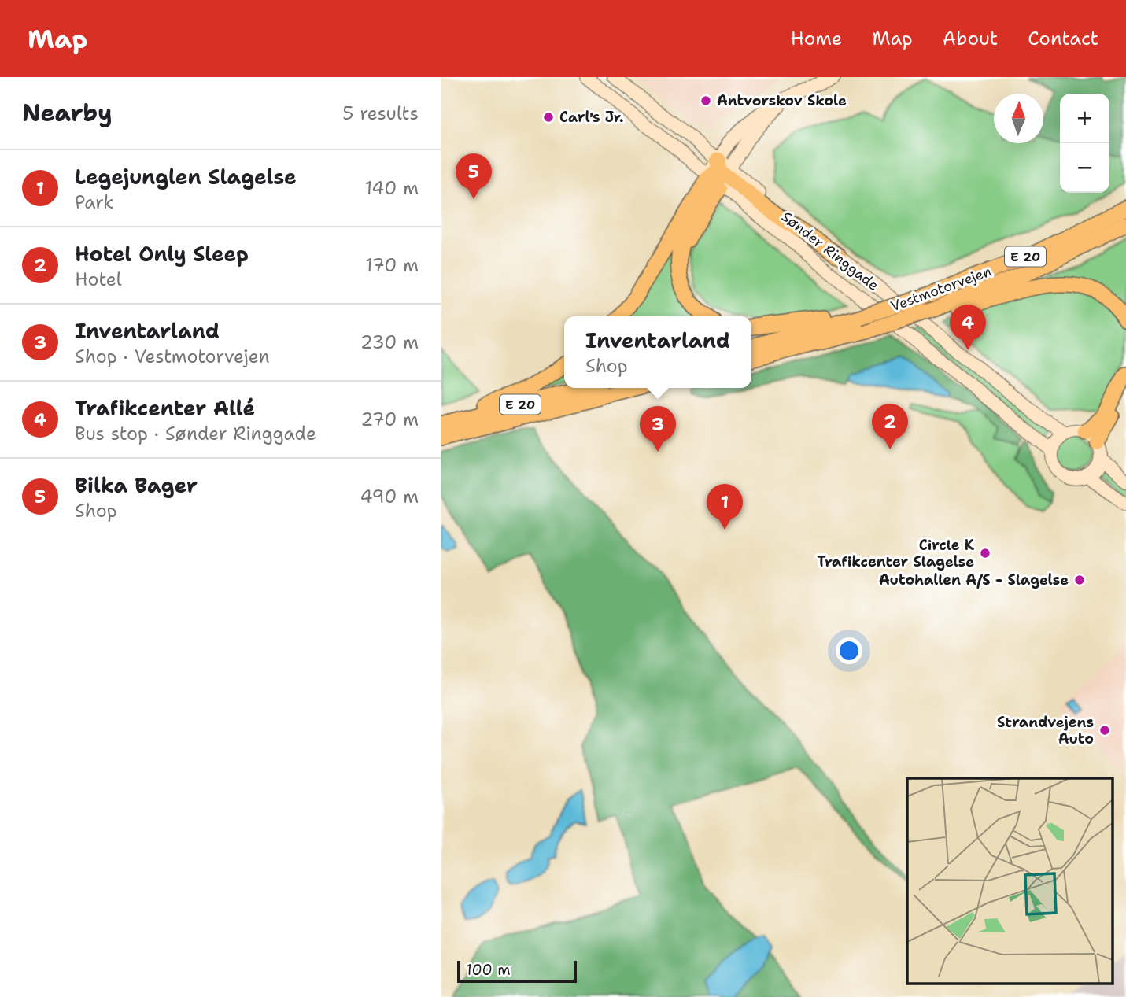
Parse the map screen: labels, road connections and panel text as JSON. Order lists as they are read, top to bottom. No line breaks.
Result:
{"streets":{"highway":["E 20","Vestmotorvejen"],"street":["Sønder Ringgade"]},"places":["Antvorskov Skole","Carl's Jr.","Circle K Trafikcenter Slagelse","Autohallen A/S - Slagelse","Strandvejens Auto"],"scale_bar":"100 m","north":"top","page":{"header":"Map","nav":["Home","Map","About","Contact"],"heading":["Nearby","5 results"],"map_buttons":["+","−"],"list":[{"mark":"1","name":"Legejunglen Slagelse","note":"Park","value":"140 m"},{"mark":"2","name":"Hotel Only Sleep","note":"Hotel","value":"170 m"},{"mark":"3","name":"Inventarland","note":"Shop · Vestmotorvejen","value":"230 m"},{"mark":"4","name":"Trafikcenter Allé","note":"Bus stop · Sønder Ringgade","value":"270 m"},{"mark":"5","name":"Bilka Bager","note":"Shop","value":"490 m"}],"pins":["5","4","2","3","1"],"popup":["Inventarland","Shop"],"scale":"100 m"}}
